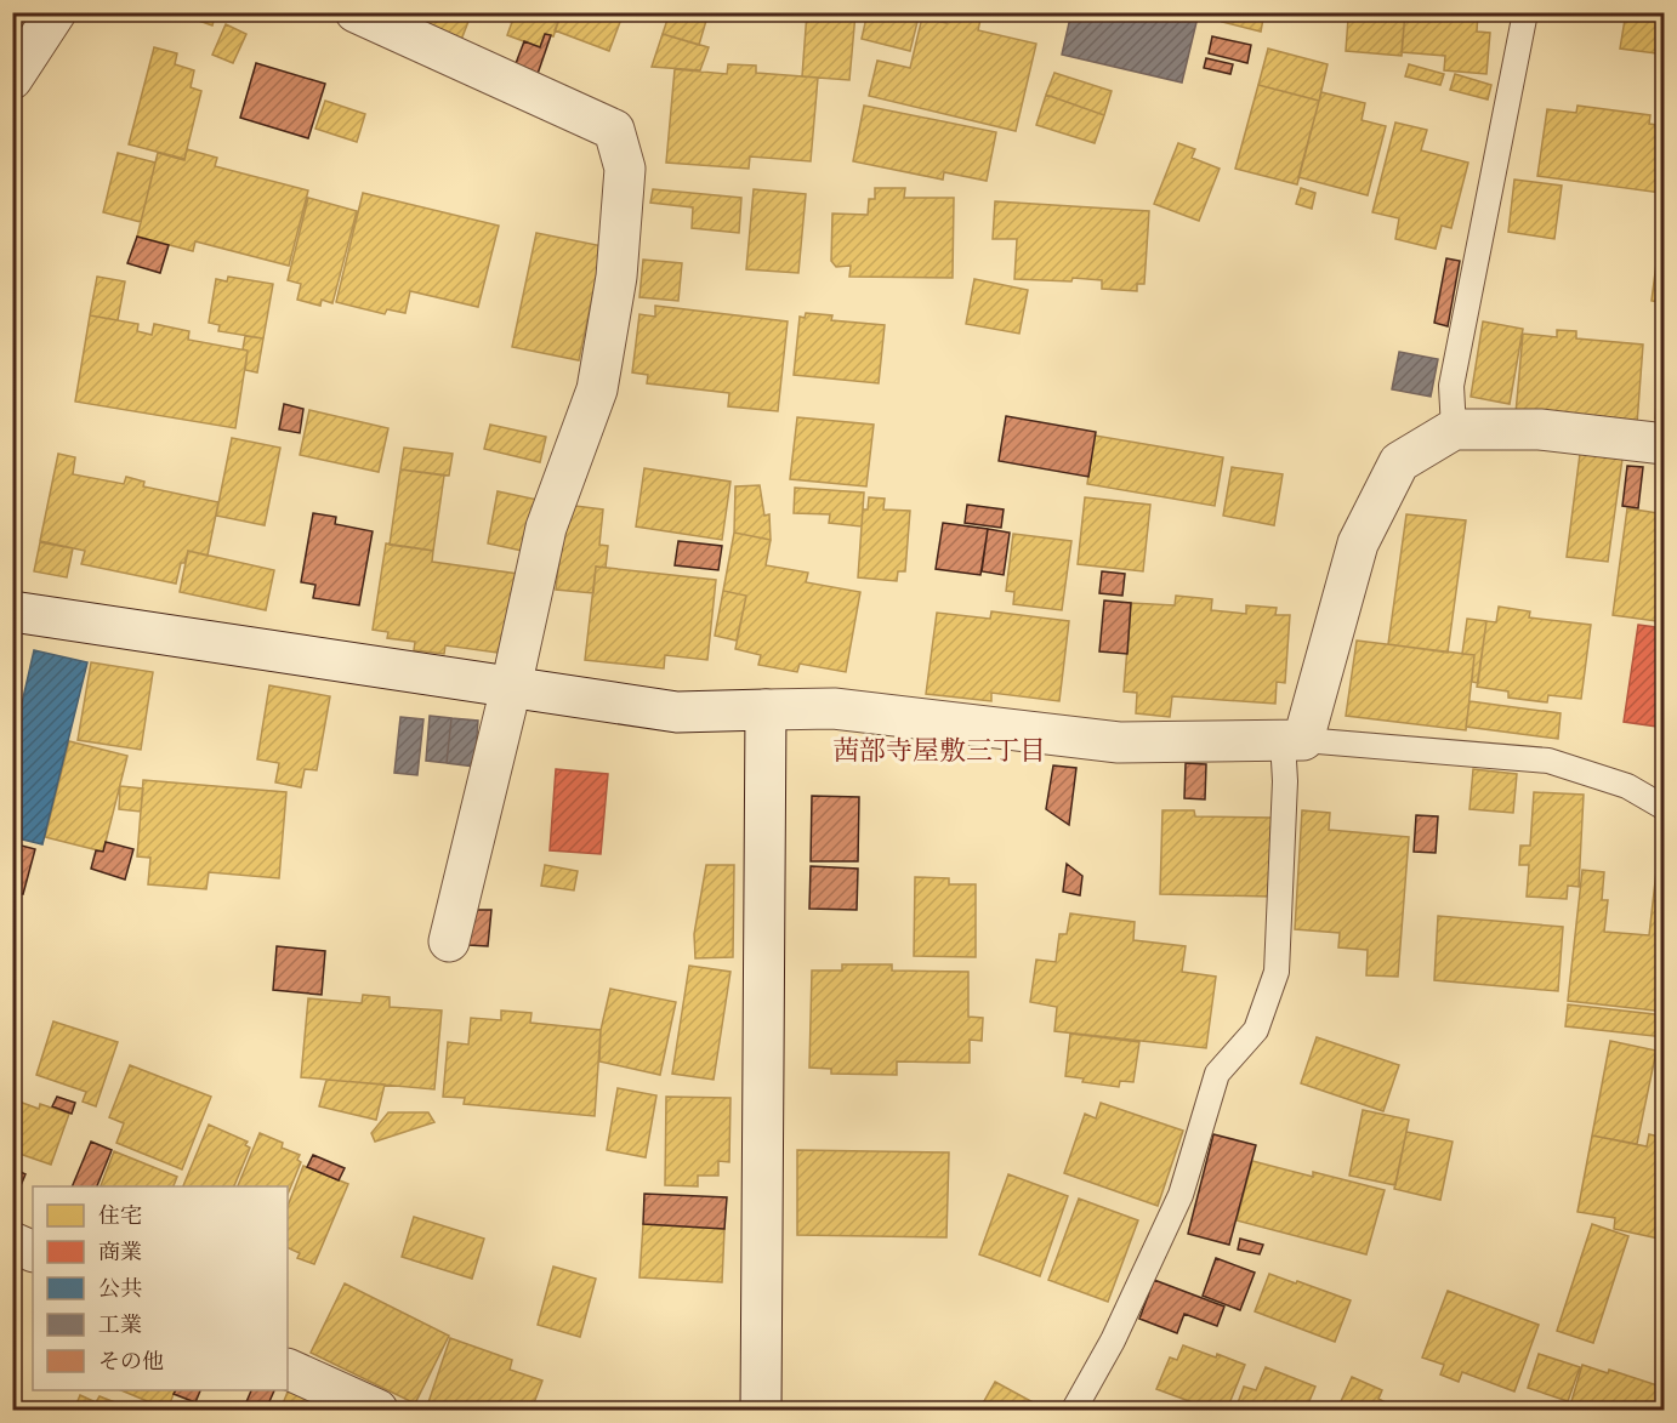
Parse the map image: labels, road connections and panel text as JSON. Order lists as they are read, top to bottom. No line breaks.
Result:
{"districts":["茜部寺屋敷三丁目"],"legend":["住宅","商業","公共","工業","その他"]}
